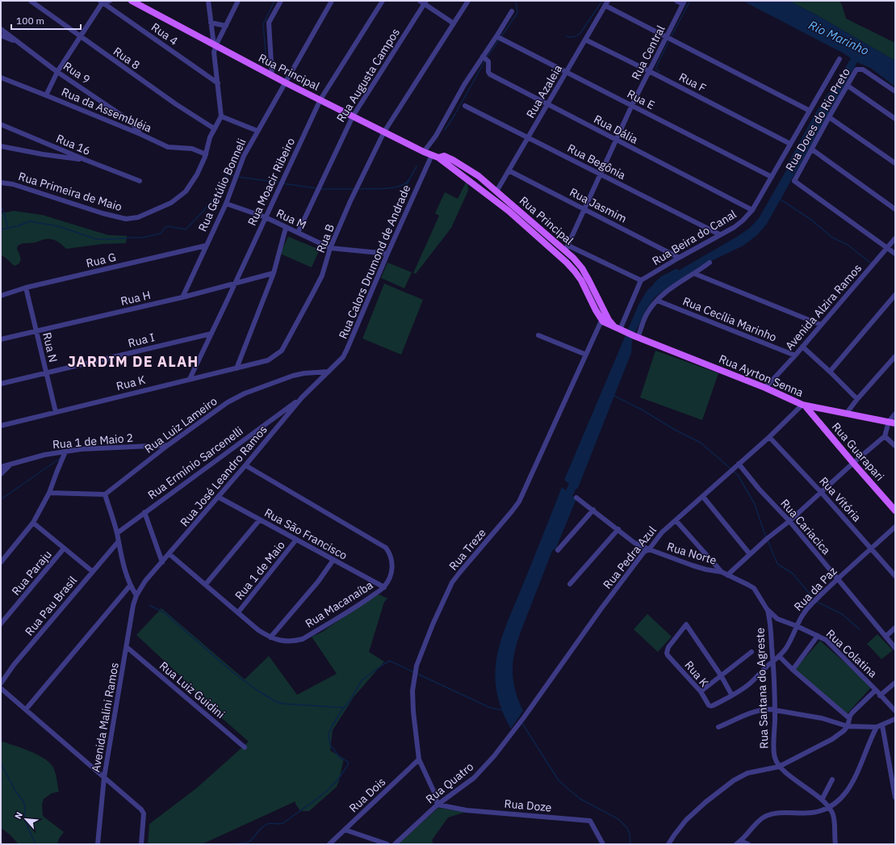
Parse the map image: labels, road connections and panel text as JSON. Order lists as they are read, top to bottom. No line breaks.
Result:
{"streets":{"main road":["Rua Principal","Rua Ayrton Senna","Rua Guarapari"],"street":["Rua 4","Rua Central","Rua 8","Rua 9","Rua Augusta Campos","Rua F","Rua Azaleia","Rua E","Rua da Assembléia","Rua Dores do Rio Preto","Rua Dália","Rua 16","Rua Begônia","Rua Moacir Ribeiro","Rua Getúlio Bonneli","Rua Primeira de Maio","Rua Jasmim","Rua M","Rua Beira do Canal","Rua B","Rua G","Rua Calors Drumond de Andrade","Rua H","Avenida Alzira Ramos","Rua Cecília Marinho","Rua I","Rua N","Rua K","Rua Luiz Lameiro","Rua 1 de Maio 2","Rua Ermínio Sarcenelli","Rua José Leandro Ramos","Rua Vitória","Rua Cariacica","Rua São Francisco","Rua Treze","Rua Norte","Rua Pedra Azul","Rua 1 de Maio","Rua Paraju","Rua da Paz","Rua Macanaíba","Rua Pau Brasil","Rua Colatina","Rua Santana do Agreste","Rua Luiz Guidini","Avenida Malini Ramos","Rua Quatro","Rua Dois","Rua Doze"]},"crossings":[["Rua Central","Rua Principal"],["Rua Central","Rua F"],["Rua Central","Rua E"],["Rua Central","Rua Dália"],["Rua Central","Rua Begônia"],["Rua Central","Rua Jasmim"],["Rua 8","Rua Primeira de Maio"],["Rua Principal","Rua Augusta Campos"],["Rua Principal","Rua Azaleia"],["Rua Principal","Rua Moacir Ribeiro"],["Rua Principal","Rua Getúlio Bonneli"],["Rua Principal","Rua B"],["Rua Principal","Rua Calors Drumond de Andrade"],["Rua Principal","Rua Ayrton Senna"],["Rua Principal","Rua Treze"],["Rua 9","Rua da Assembléia"],["Rua Augusta Campos","Rua M"],["Rua F","Rua Azaleia"],["Rua F","Rua Beira do Canal"],["Rua Azaleia","Rua E"],["Rua Azaleia","Rua Dália"],["Rua Azaleia","Rua Begônia"],["Rua Azaleia","Rua Jasmim"],["Rua E","Rua Beira do Canal"],["Rua E","Rua Calors Drumond de Andrade"],["Rua da Assembléia","Rua Primeira de Maio"],["Rua Dores do Rio Preto","Avenida Alzira Ramos"],["Rua Dália","Rua Beira do Canal"],["Rua Dália","Rua Calors Drumond de Andrade"],["Rua Begônia","Rua Beira do Canal"],["Rua Moacir Ribeiro","Rua M"],["Rua Moacir Ribeiro","Rua H"],["Rua Moacir Ribeiro","Rua I"],["Rua Moacir Ribeiro","Rua K"],["Rua Getúlio Bonneli","Rua M"],["Rua Getúlio Bonneli","Rua G"],["Rua Getúlio Bonneli","Rua H"],["Rua Jasmim","Rua Beira do Canal"],["Rua M","Rua B"],["Rua M","Rua Calors Drumond de Andrade"],["Rua B","Rua K"],["Rua G","Rua N"],["Rua Calors Drumond de Andrade","Rua Luiz Lameiro"],["Rua Calors Drumond de Andrade","Rua José Leandro Ramos"],["Rua H","Rua N"],["Avenida Alzira Ramos","Rua Cecília Marinho"],["Avenida Alzira Ramos","Rua Ayrton Senna"],["Rua I","Rua N"],["Rua N","Rua K"],["Rua Ayrton Senna","Rua Guarapari"],["Rua Ayrton Senna","Rua Pedra Azul"],["Rua K","Rua da Paz"],["Rua Luiz Lameiro","Rua 1 de Maio 2"],["Rua Luiz Lameiro","Rua José Leandro Ramos"],["Rua Guarapari","Rua Pedra Azul"],["Rua Ermínio Sarcenelli","Rua José Leandro Ramos"],["Rua José Leandro Ramos","Rua São Francisco"],["Rua José Leandro Ramos","Rua Macanaíba"],["Rua José Leandro Ramos","Avenida Malini Ramos"],["Rua Vitória","Rua Pedra Azul"],["Rua Vitória","Rua da Paz"],["Rua Cariacica","Rua Pedra Azul"],["Rua Cariacica","Rua da Paz"],["Rua São Francisco","Rua 1 de Maio"],["Rua São Francisco","Rua Macanaíba"],["Rua Treze","Rua Quatro"],["Rua Treze","Rua Dois"],["Rua Treze","Rua Doze"],["Rua Norte","Rua Pedra Azul"],["Rua Norte","Rua Colatina"],["Rua Pedra Azul","Rua Colatina"],["Rua Pedra Azul","Rua Quatro"],["Rua 1 de Maio","Rua Macanaíba"],["Rua da Paz","Rua Colatina"],["Rua da Paz","Rua Santana do Agreste"],["Rua Colatina","Rua Santana do Agreste"],["Rua Luiz Guidini","Avenida Malini Ramos"],["Rua Quatro","Rua Doze"]],"districts":["JARDIM DE ALAH"],"water":["Rio Marinho"],"scale_bar":"100 m","north":"top left"}
